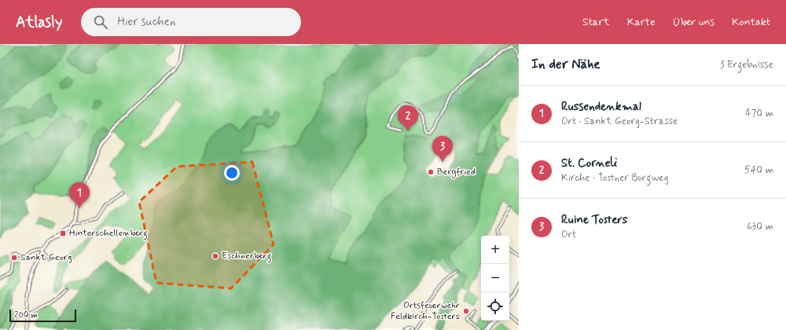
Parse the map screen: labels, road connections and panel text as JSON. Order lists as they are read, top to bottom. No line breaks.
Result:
{"places":{"other":["Bergfried","Eschnerberg","Sankt Georg","Ortsfeuerwehr Feldkirch-Tosters"],"transit":["Hinterschellenberg"]},"scale_bar":"200 m","page":{"header":"Atlasly","search":"Hier suchen","nav":["Start","Karte","Über uns","Kontakt"],"heading":["In der Nähe","3 Ergebnisse"],"list":[{"mark":"1","name":"Russendenkmal","note":"Ort · Sankt Georg-Strasse","value":"470 m"},{"mark":"2","name":"St. Corneli","note":"Kirche · Tostner Burgweg","value":"540 m"},{"mark":"3","name":"Ruine Tosters","note":"Ort","value":"630 m"}],"pins":["2","3","1"],"map_buttons":["+","−"],"scale":"200 m"}}
